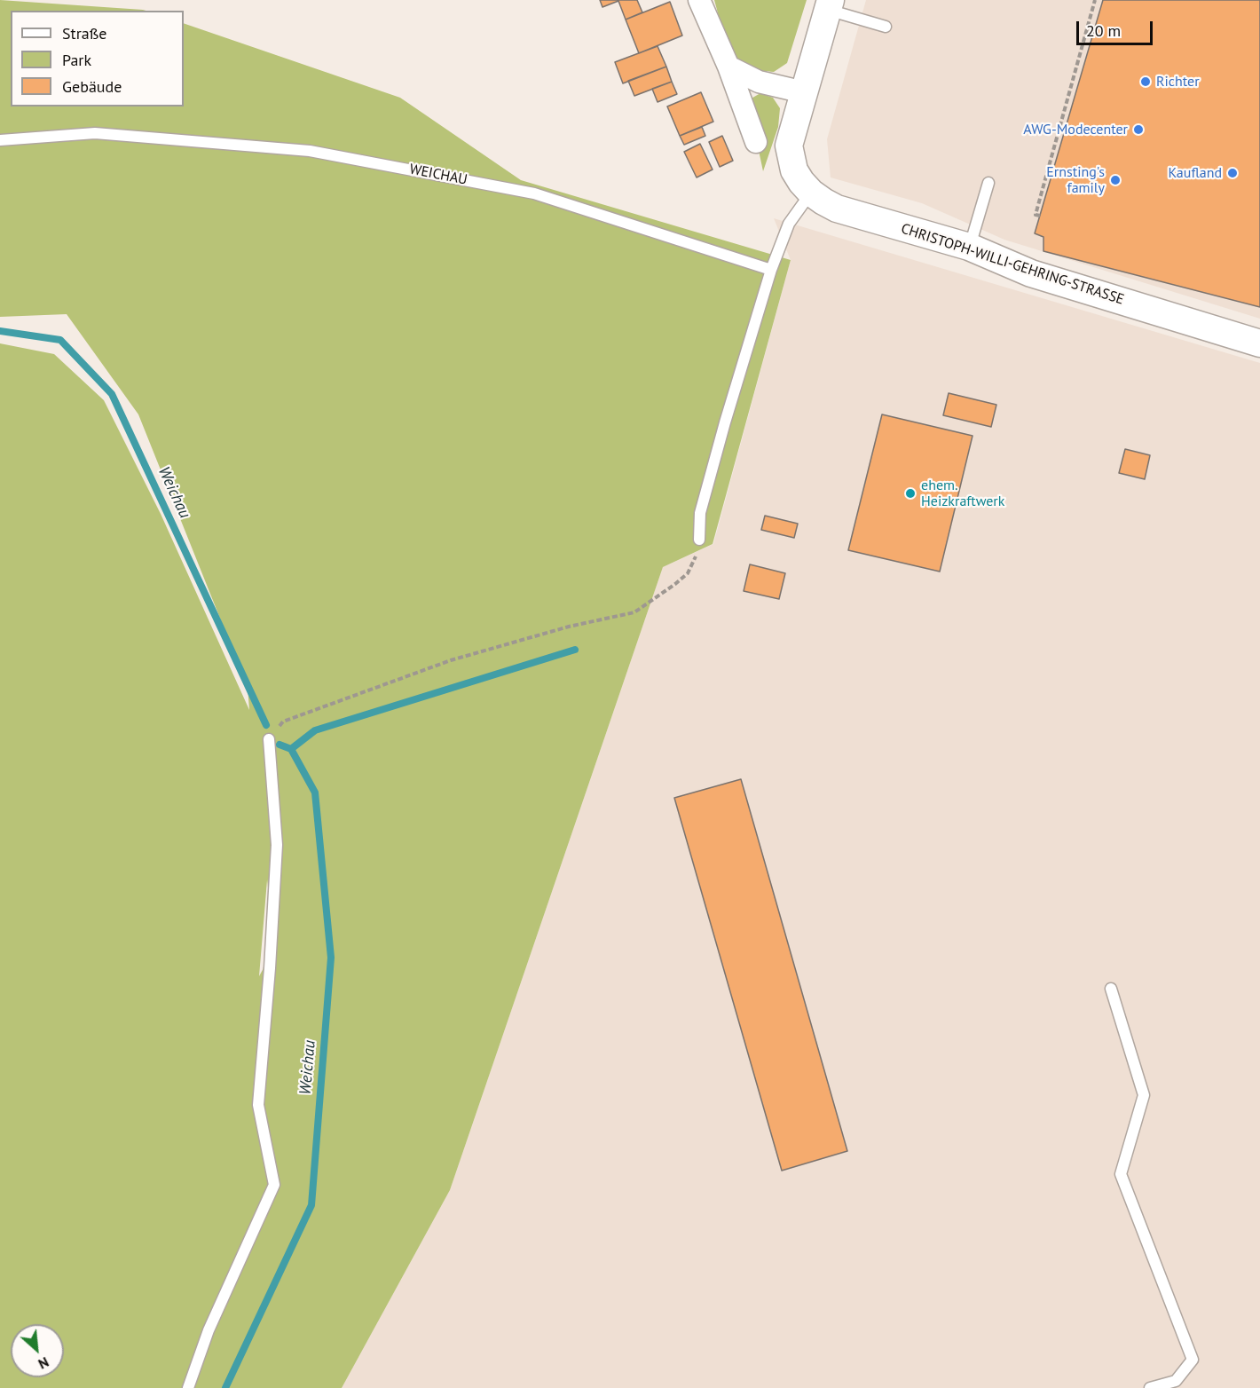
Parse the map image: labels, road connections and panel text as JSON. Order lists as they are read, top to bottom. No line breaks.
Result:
{"streets":{"street":["CHRISTOPH-WILLI-GEHRING-STRASSE"],"lane":["WEICHAU"]},"water":["Weichau"],"places":["Richter","AWG-Modecenter","Kaufland","Ernsting's family","ehem. Heizkraftwerk"],"legend":["Straße","Park","Gebäude"],"scale_bar":"20 m","north":"bottom right"}
